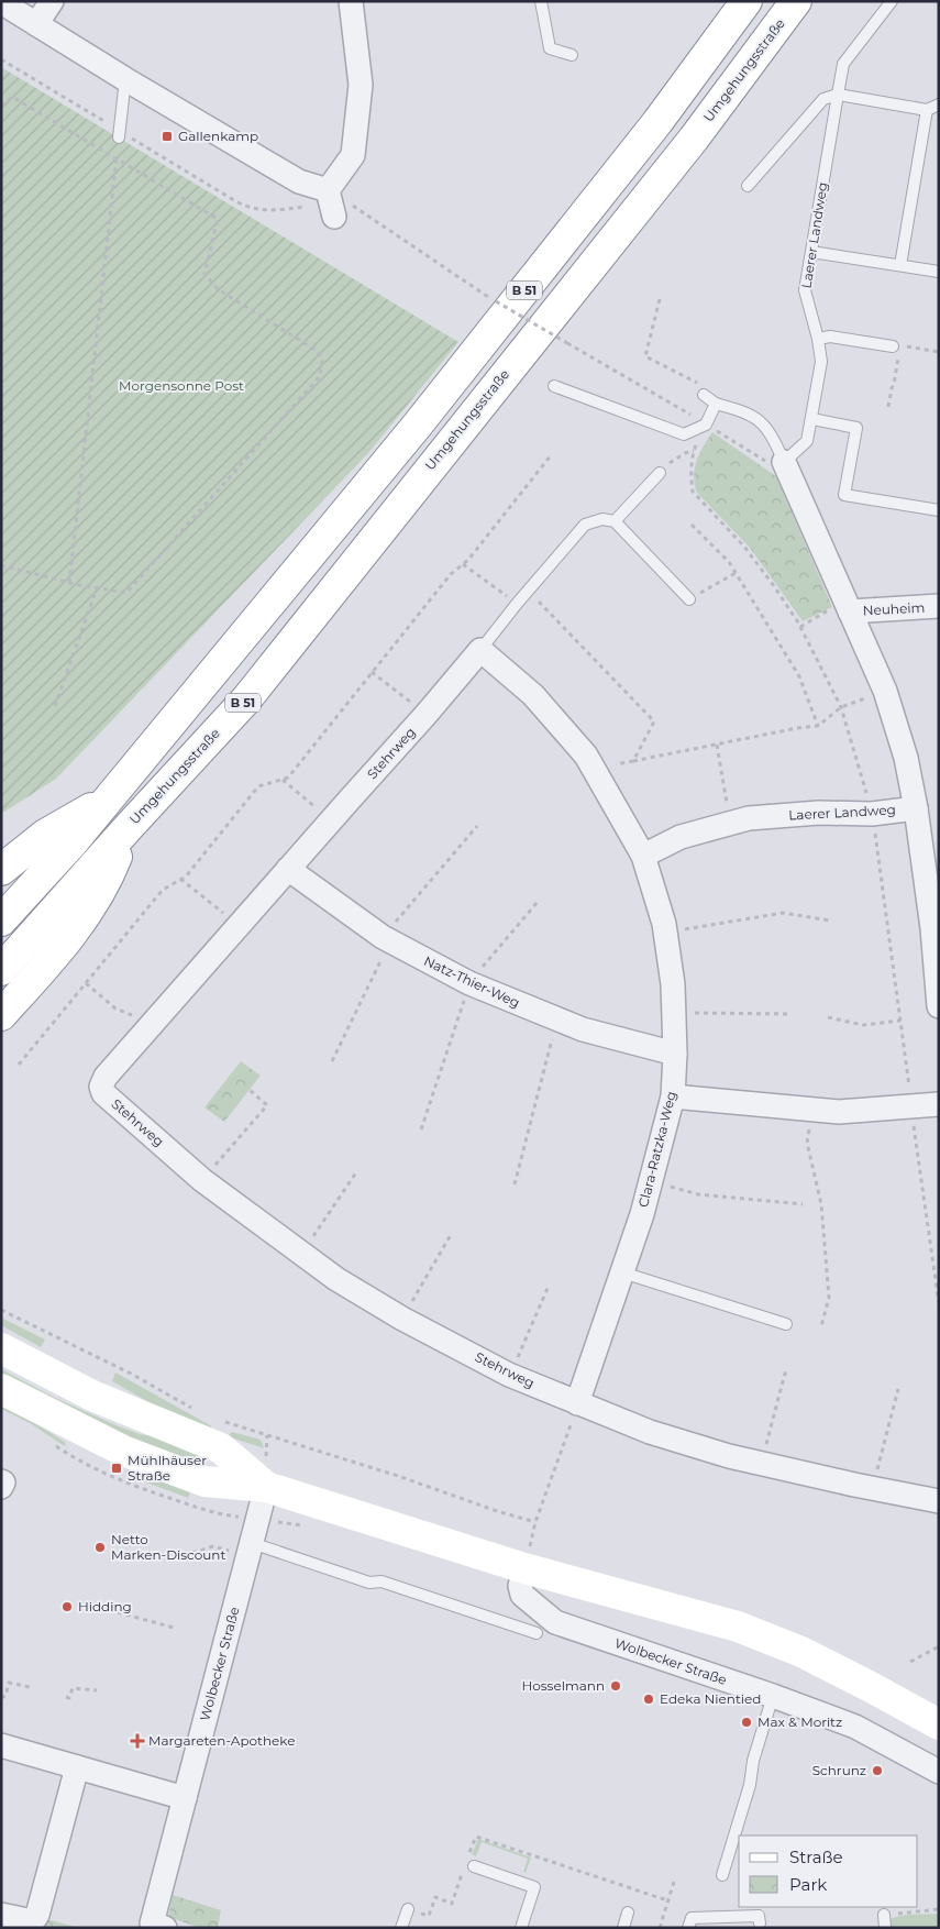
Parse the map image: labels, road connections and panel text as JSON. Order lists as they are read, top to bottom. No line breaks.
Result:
{"streets":{"main road":["Umgehungsstraße","B 51"],"street":["Laerer Landweg","Neuheim","Stehrweg","Natz-Thier-Weg","Clara-Ratzka-Weg","Wolbecker Straße"]},"crossings":[["Laerer Landweg","Neuheim"],["Stehrweg","Natz-Thier-Weg"],["Stehrweg","Clara-Ratzka-Weg"],["Natz-Thier-Weg","Clara-Ratzka-Weg"]],"parks":["Morgensonne Post"],"places":{"transit":["Gallenkamp","Mühlhäuser Straße"],"other":["Netto Marken-Discount","Hidding","Hosselmann","Edeka Nientied","Max & Moritz","Schrunz"],"health":["Margareten-Apotheke"]},"legend":["Straße","Park"]}
